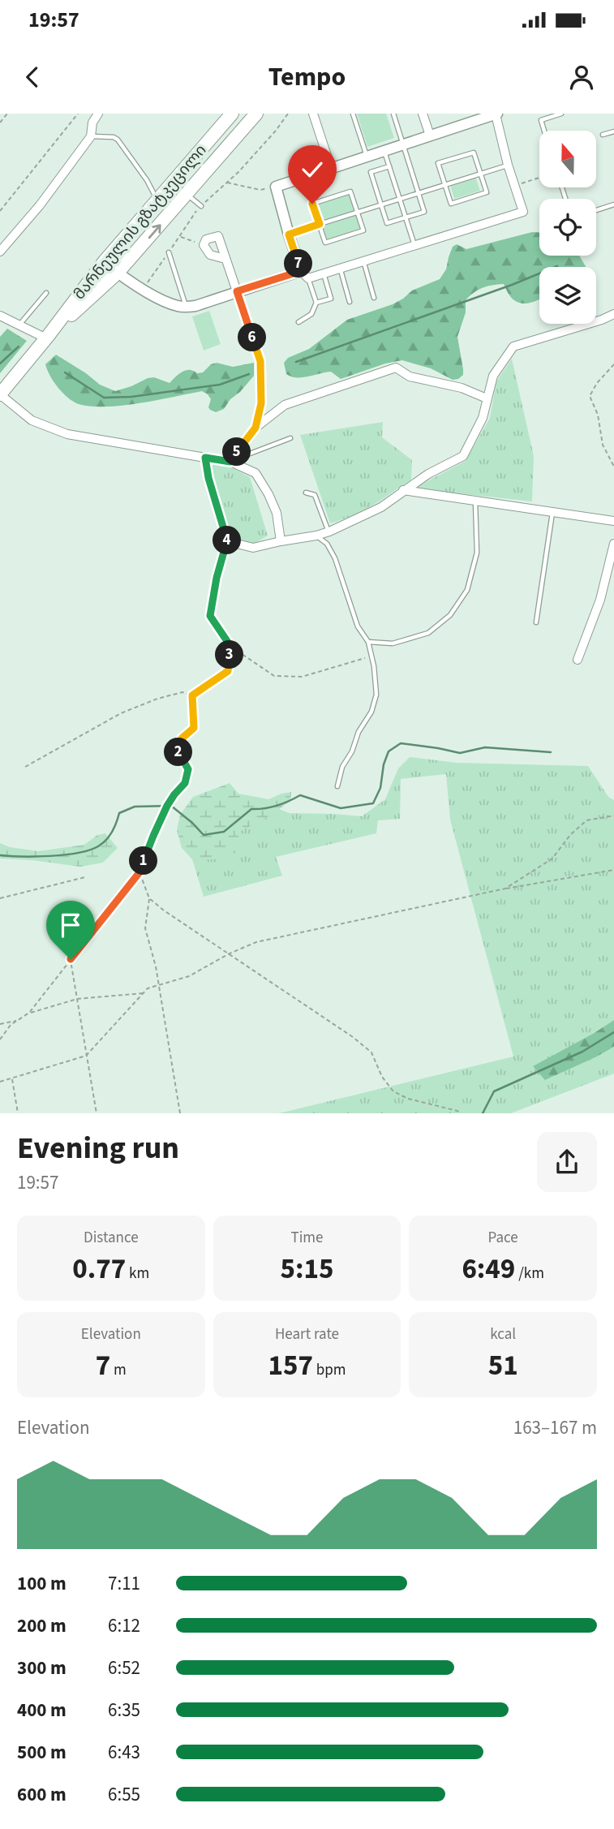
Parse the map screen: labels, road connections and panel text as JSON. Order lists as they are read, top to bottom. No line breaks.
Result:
{"streets":{"highway":["მარნეულის გზატკეცილი"]},"north":"top","page":{"status":"19:57","header":"Tempo","pins":["7","6","5","4","3","2","1"],"heading":["Evening run","19:57"],"stats":[["Distance","0.77 km"],["Time","5:15"],["Pace","6:49 /km"],["Elevation","7 m"],["Heart rate","157 bpm"],["kcal","51"]],"chart":["Elevation","163–167 m"],"list":[{"name":"100 m","note":"7:11"},{"name":"200 m","note":"6:12"},{"name":"300 m","note":"6:52"},{"name":"400 m","note":"6:35"},{"name":"500 m","note":"6:43"},{"name":"600 m","note":"6:55"}]}}
